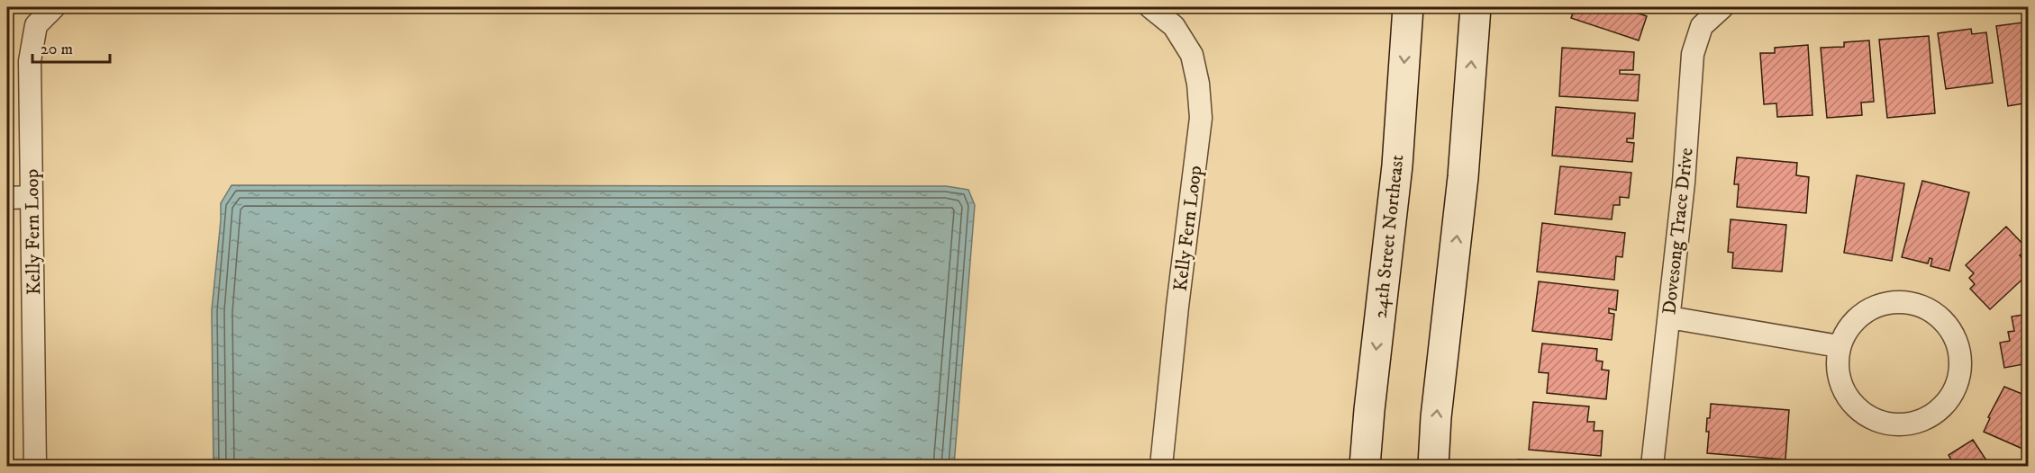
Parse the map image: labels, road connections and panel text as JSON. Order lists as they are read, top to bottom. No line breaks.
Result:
{"streets":{"street":["Kelly Fern Loop","Dovesong Trace Drive","24th Street Northeast"]},"scale_bar":"20 m"}
